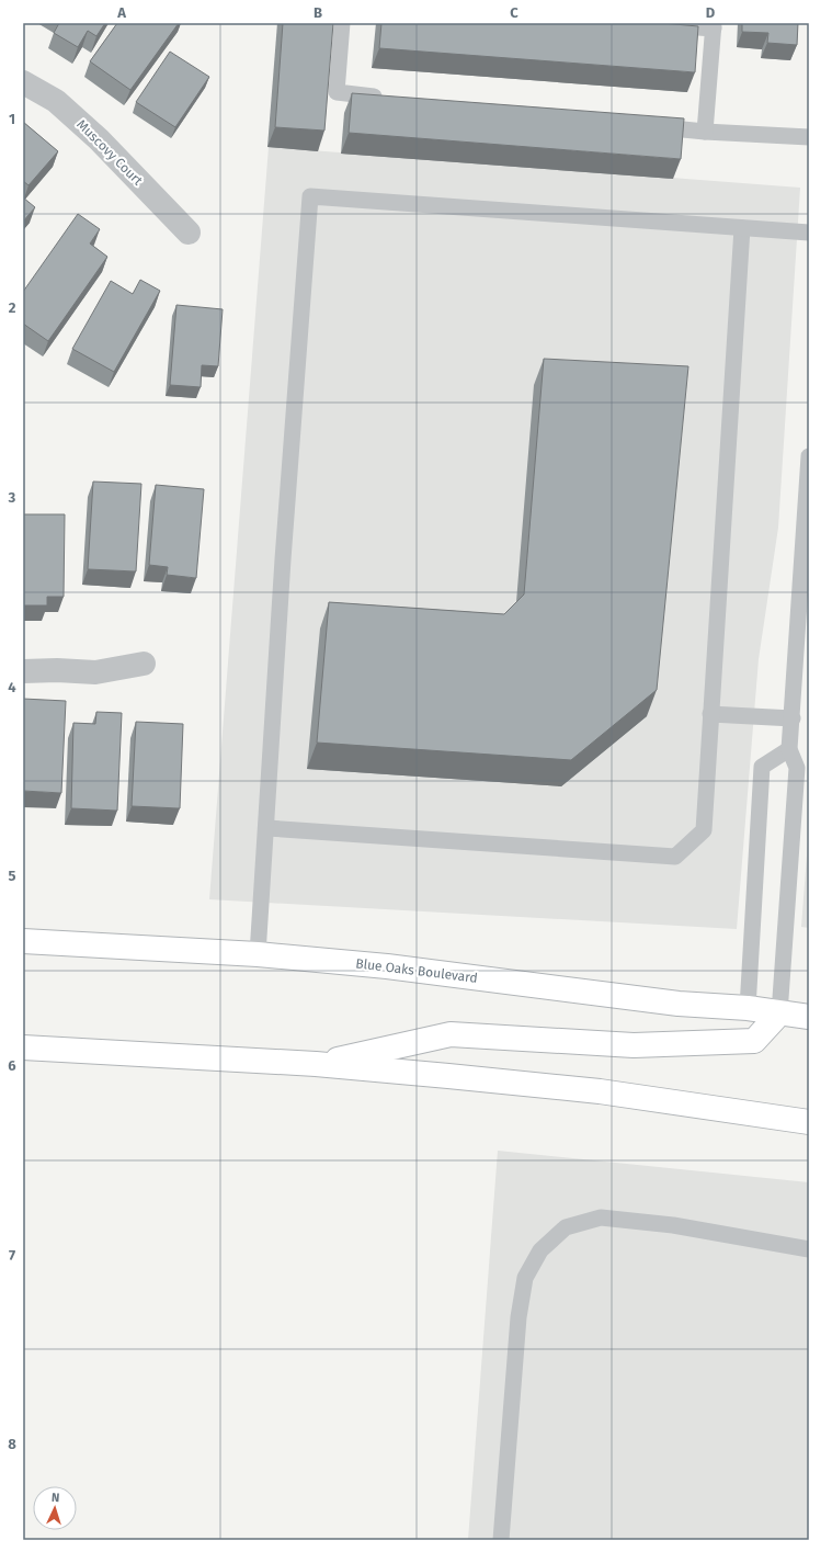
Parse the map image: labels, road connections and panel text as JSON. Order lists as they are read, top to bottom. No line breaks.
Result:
{"streets":{"main road":["Blue Oaks Boulevard"],"street":["Muscovy Court"]},"north":"top","grid":{"columns":["A","B","C","D"],"rows":["1","2","3","4","5","6","7","8"]}}
